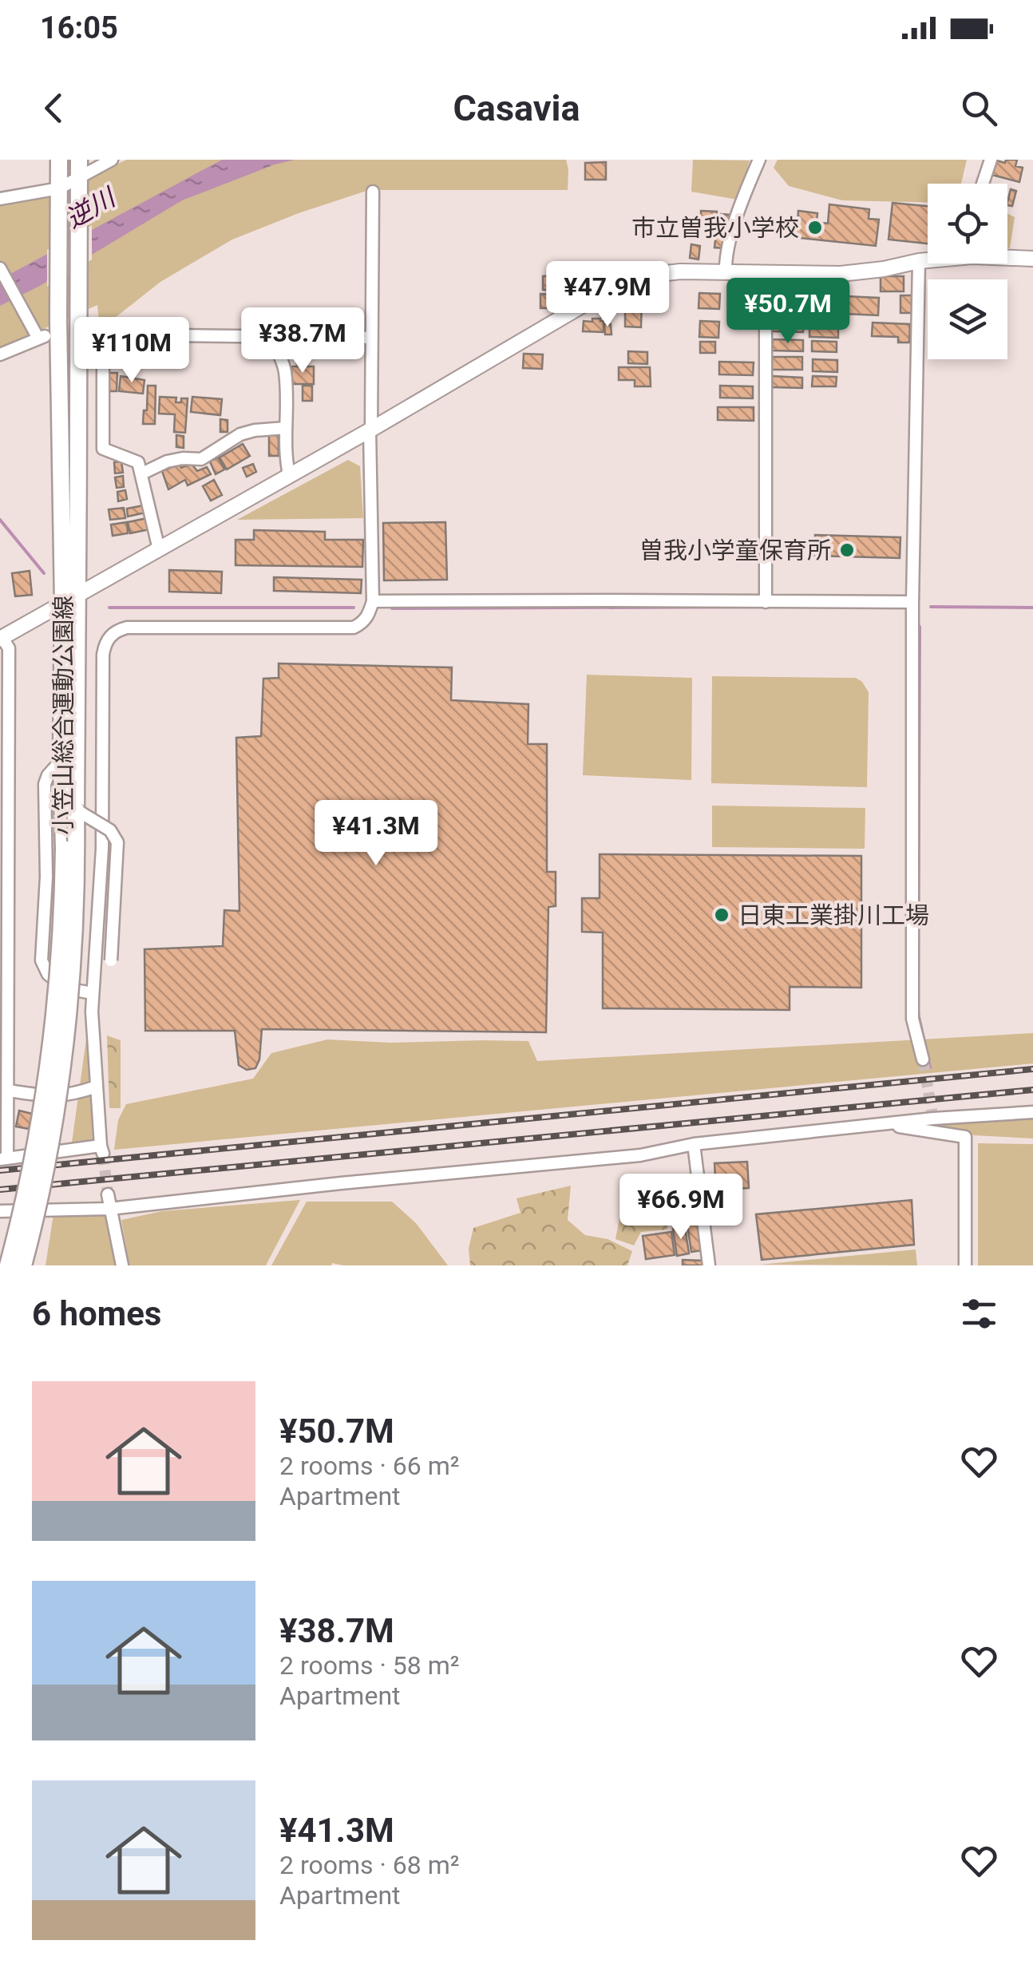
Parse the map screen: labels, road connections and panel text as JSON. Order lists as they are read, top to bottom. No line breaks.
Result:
{"streets":{"main road":["小笠山総合運動公園線"]},"water":["逆川"],"places":["市立曽我小学校","曽我小学童保育所","日東工業掛川工場"],"page":{"status":"16:05","header":"Casavia","price":["¥47.9M","¥50.7M","¥38.7M","¥110M","¥41.3M","¥66.9M"],"heading":"6 homes","list":[{"name":"¥50.7M","note":"2 rooms · 66 m² · Apartment"},{"name":"¥38.7M","note":"2 rooms · 58 m² · Apartment"},{"name":"¥41.3M","note":"2 rooms · 68 m² · Apartment"}]}}
